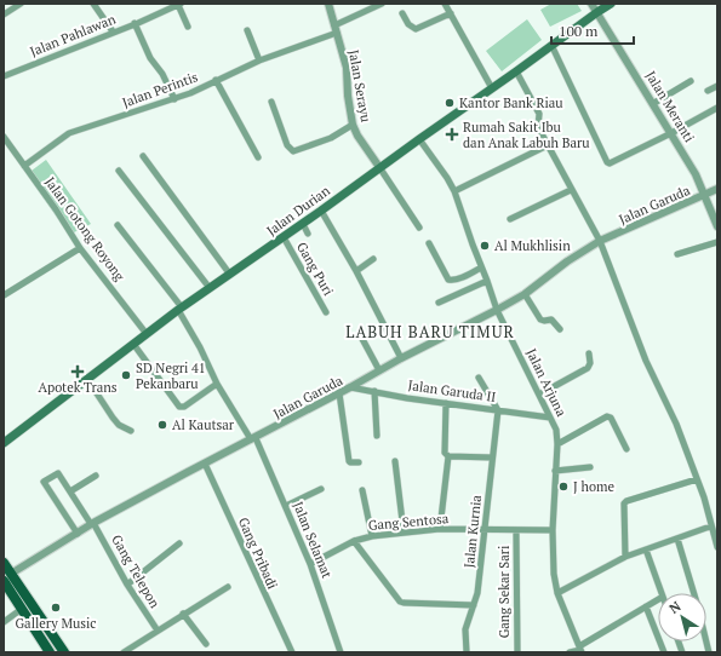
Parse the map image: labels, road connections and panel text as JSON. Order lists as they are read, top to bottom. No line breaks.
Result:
{"streets":{"main road":["Jalan Durian"],"street":["Jalan Pahlawan","Jalan Serayu","Jalan Perintis","Jalan Meranti","Jalan Garuda","Jalan Gotong Royong","Gang Puri","Jalan Arjuna","Jalan Garuda II","Gang Sentosa","Jalan Kurnia","Jalan Selamat","Gang Pribadi","Gang Telepon","Gang Sekar Sari"]},"crossings":[["Jalan Serayu","Jalan Perintis"],["Jalan Serayu","Jalan Durian"],["Jalan Perintis","Jalan Gotong Royong"],["Jalan Meranti","Jalan Garuda"],["Jalan Meranti","Jalan Durian"],["Jalan Garuda","Jalan Arjuna"],["Jalan Garuda","Jalan Garuda II"],["Jalan Garuda","Jalan Selamat"],["Jalan Garuda","Gang Pribadi"],["Jalan Garuda","Gang Telepon"],["Jalan Durian","Jalan Gotong Royong"],["Jalan Durian","Gang Puri"],["Jalan Durian","Jalan Arjuna"],["Jalan Durian","Jalan Selamat"],["Jalan Arjuna","Jalan Garuda II"],["Jalan Arjuna","Gang Sentosa"],["Jalan Garuda II","Jalan Kurnia"],["Gang Sentosa","Jalan Kurnia"],["Gang Sentosa","Jalan Selamat"],["Gang Sentosa","Gang Sekar Sari"]],"districts":["LABUH BARU TIMUR"],"places":{"other":["Kantor Bank Riau","Al Mukhlisin","SD Negri 41 Pekanbaru","Al Kautsar","J home","Gallery Music"],"health":["Rumah Sakit Ibu dan Anak Labuh Baru","Apotek Trans"]},"scale_bar":"100 m","north":"top left"}
